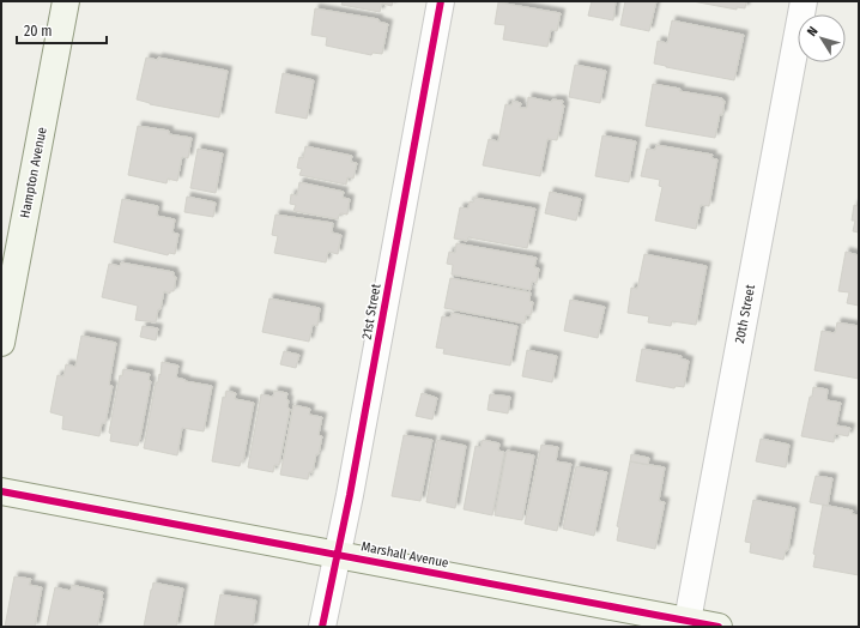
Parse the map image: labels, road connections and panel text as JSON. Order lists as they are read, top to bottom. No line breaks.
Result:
{"streets":{"street":["Hampton Avenue","21st Street","20th Street","Marshall Avenue"]},"crossings":[["21st Street","Marshall Avenue"],["20th Street","Marshall Avenue"]],"scale_bar":"20 m","north":"top left"}
